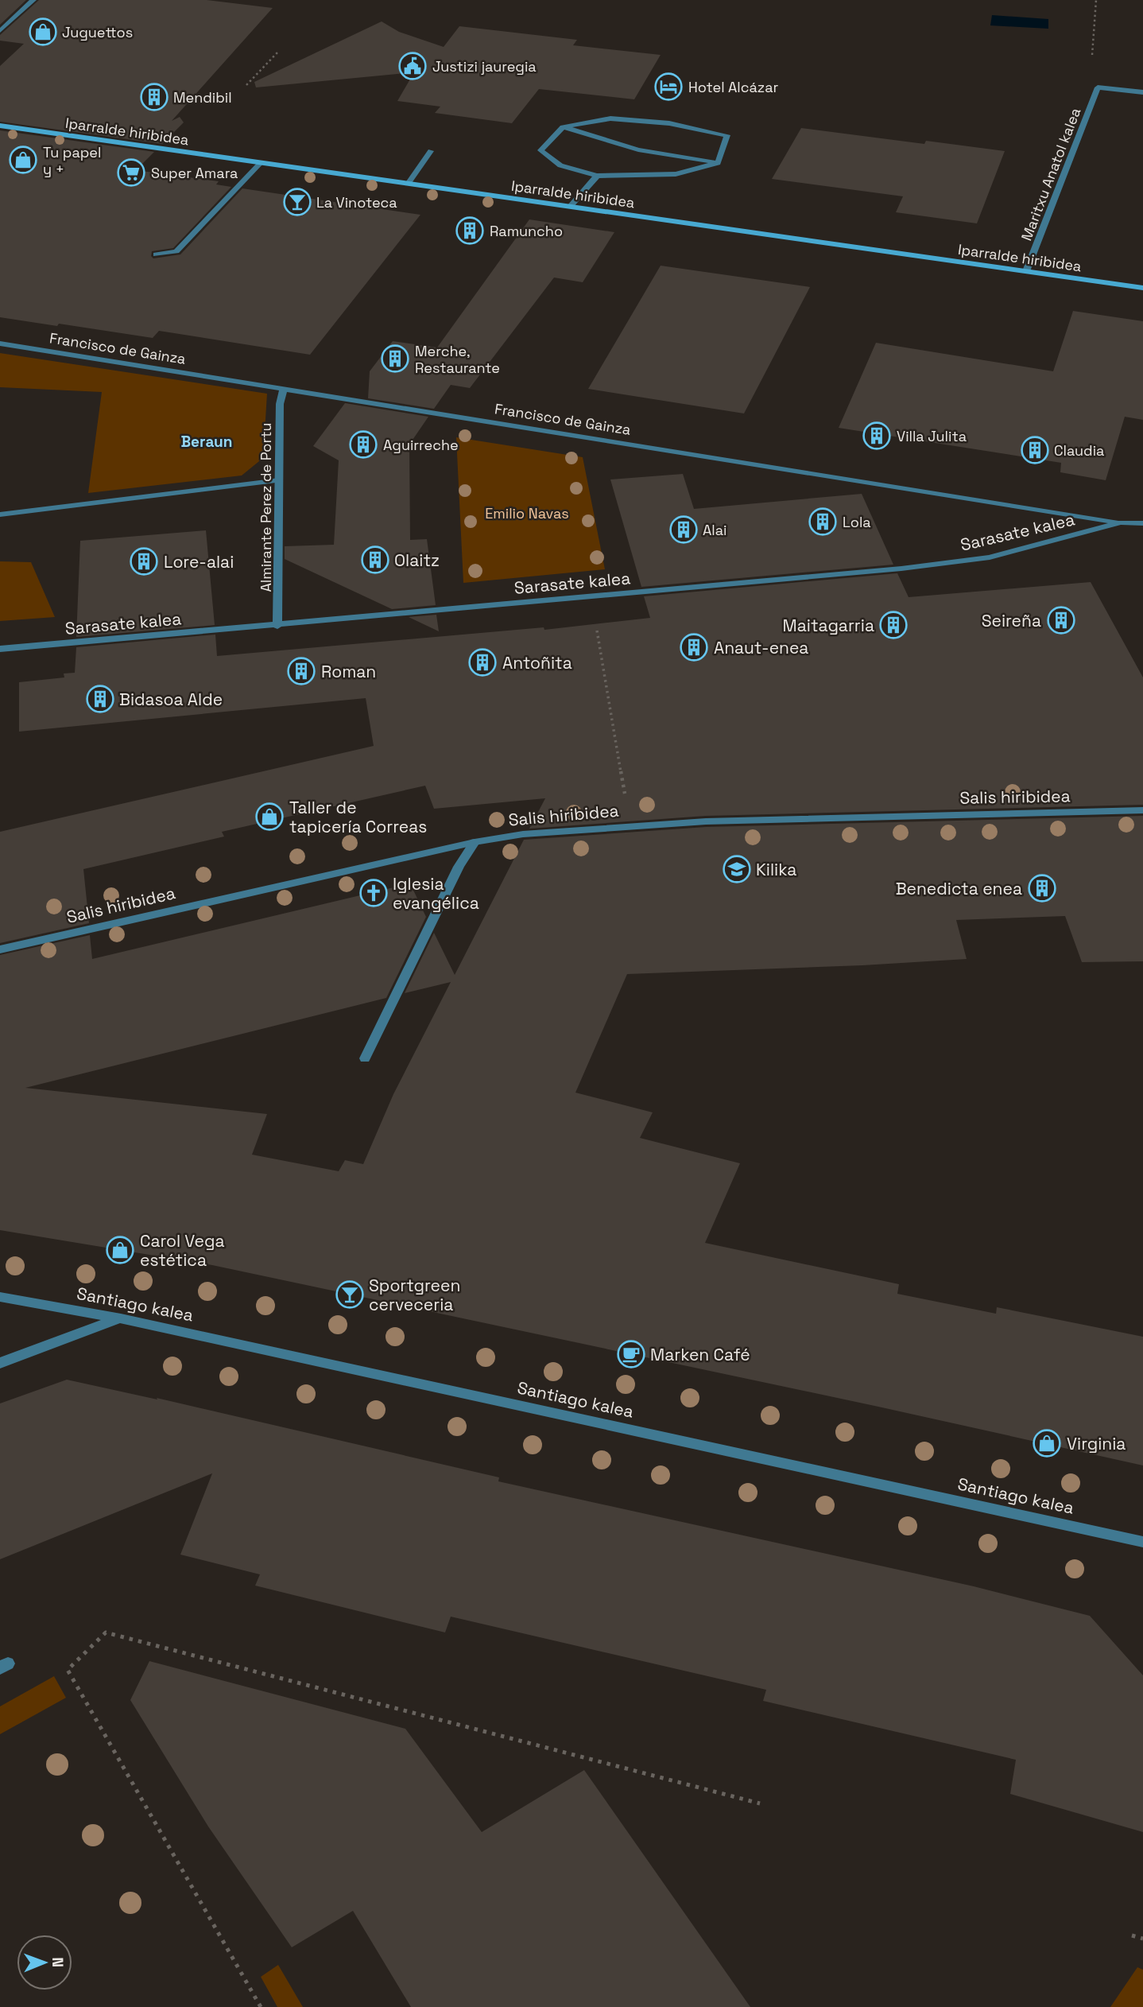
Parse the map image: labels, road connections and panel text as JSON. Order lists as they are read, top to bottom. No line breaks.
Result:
{"streets":{"main road":["Iparralde hiribidea"],"street":["Maritxu Anatol kalea","Francisco de Gainza","Almirante Perez de Portu","Sarasate kalea","Salis hiribidea","Santiago kalea"]},"crossings":[["Iparralde hiribidea","Maritxu Anatol kalea"],["Francisco de Gainza","Almirante Perez de Portu"],["Francisco de Gainza","Sarasate kalea"],["Almirante Perez de Portu","Sarasate kalea"]],"districts":["Beraun"],"parks":["Emilio Navas"],"places":{"shop":["Juguettos","Tu papel y +","Taller de tapicería Correas","Carol Vega estética","Virginia"],"public building":["Justizi jauregia"],"hotel":["Hotel Alcázar"],"building":["Mendibil","Ramuncho","Merche, Restaurante","Villa Julita","Aguirreche","Claudia","Lola","Alai","Olaitz","Lore-alai","Seireña","Maitagarria","Anaut-enea","Antoñita","Roman","Bidasoa Alde","Benedicta enea"],"supermarket":["Super Amara"],"bar":["La Vinoteca","Sportgreen cerveceria"],"school or university":["Kilika"],"church":["Iglesia evangélica"],"cafe":["Marken Café"]},"north":"right"}
